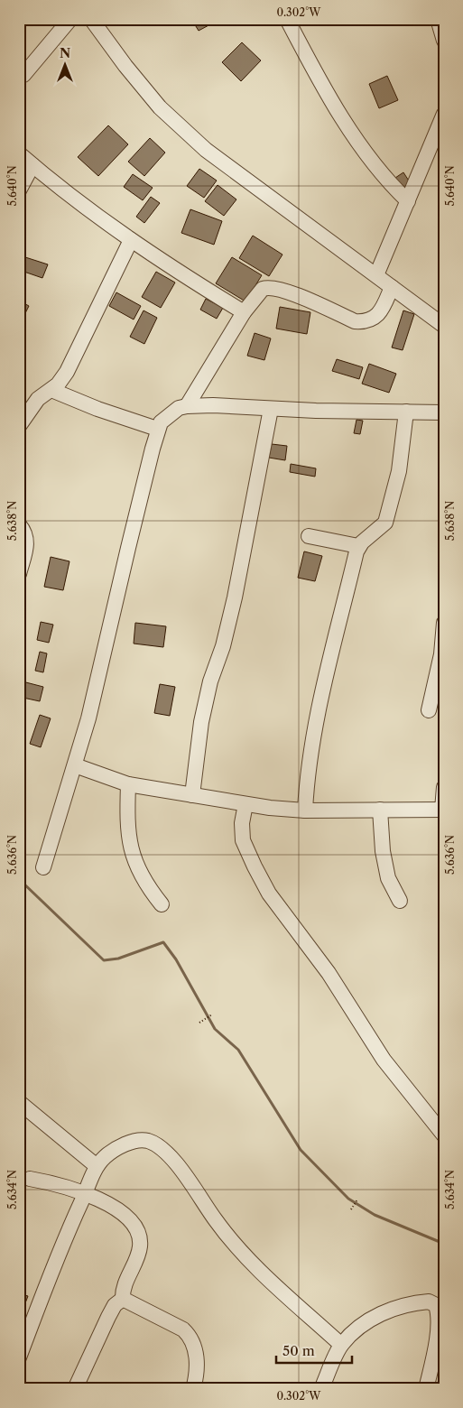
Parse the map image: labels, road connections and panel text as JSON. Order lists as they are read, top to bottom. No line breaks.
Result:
{"scale_bar":"50 m","north":"top","coordinates":["0.302°W","5.640°N","5.638°N","5.636°N","5.634°N"]}
